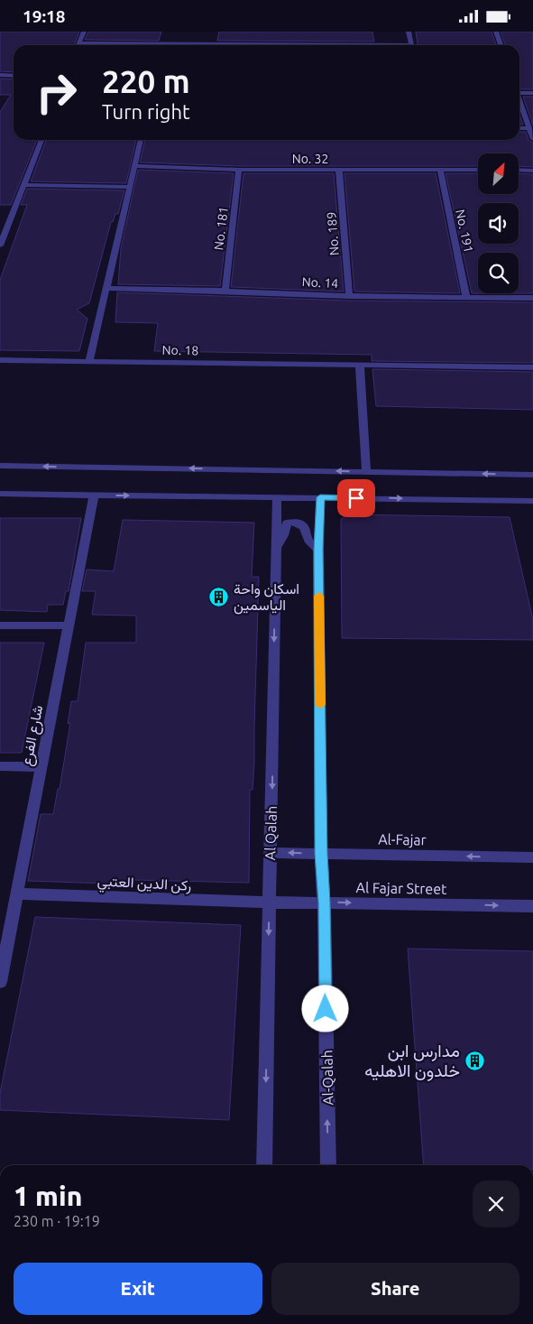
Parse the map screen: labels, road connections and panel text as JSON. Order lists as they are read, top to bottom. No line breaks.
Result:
{"streets":{"street":["No. 32","No. 181","No. 191","No. 189","No. 14","No. 18","شارع الفرع","Al Qalah","Al-Fajar","ركن الدين العتبي","Al Fajar Street","Al-Qalah"]},"crossings":[["No. 32","No. 181"],["No. 32","No. 191"],["No. 32","No. 189"],["No. 181","No. 14"],["No. 191","No. 14"],["No. 189","No. 14"],["شارع الفرع","ركن الدين العتبي"],["Al Qalah","Al-Fajar"],["Al Qalah","ركن الدين العتبي"],["Al Qalah","Al Fajar Street"],["Al-Fajar","Al-Qalah"],["ركن الدين العتبي","Al Fajar Street"],["Al Fajar Street","Al-Qalah"]],"one_way":["Al Qalah","Al-Fajar","Al Fajar Street","Al-Qalah"],"places":{"building":["اسكان واحة الياسمين","مدارس ابن خلدون الاهليه"]},"north":"top right","page":{"status":"19:18","turn":["220 m","Turn right"],"heading":["1 min","230 m · 19:19"],"buttons":["Exit","Share"]}}
